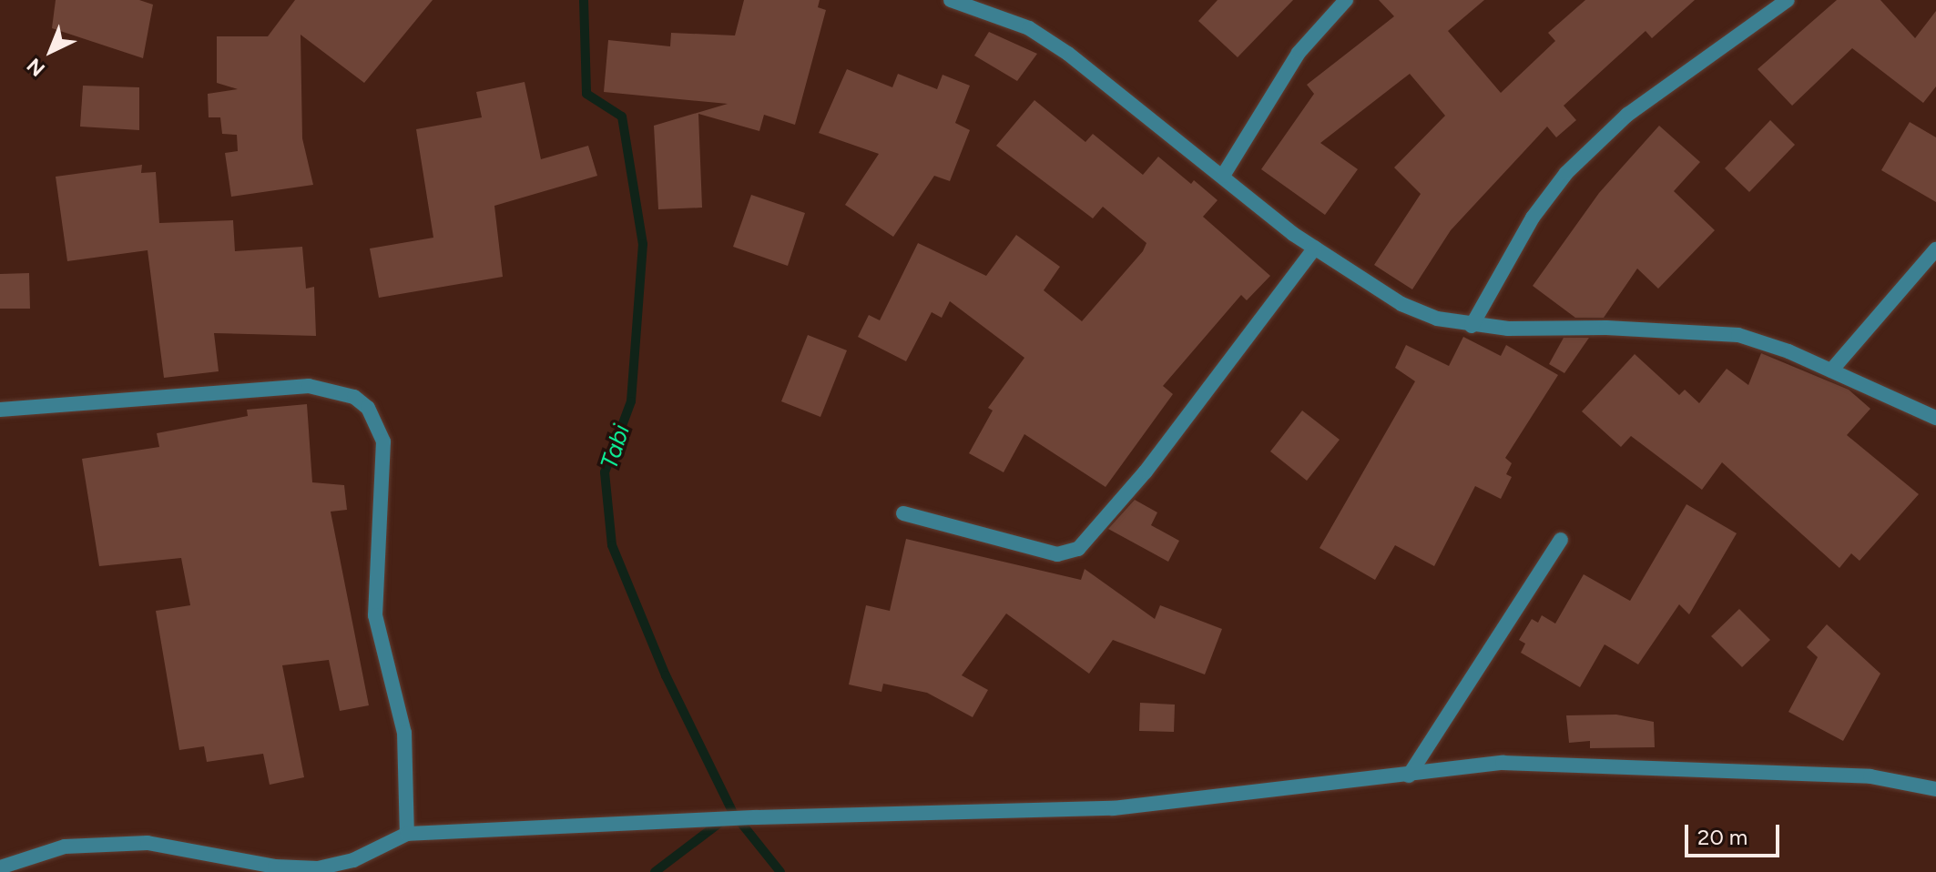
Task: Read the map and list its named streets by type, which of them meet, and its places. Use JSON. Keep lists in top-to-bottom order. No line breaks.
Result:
{"water":["Tabi"],"scale_bar":"20 m","north":"bottom left"}
